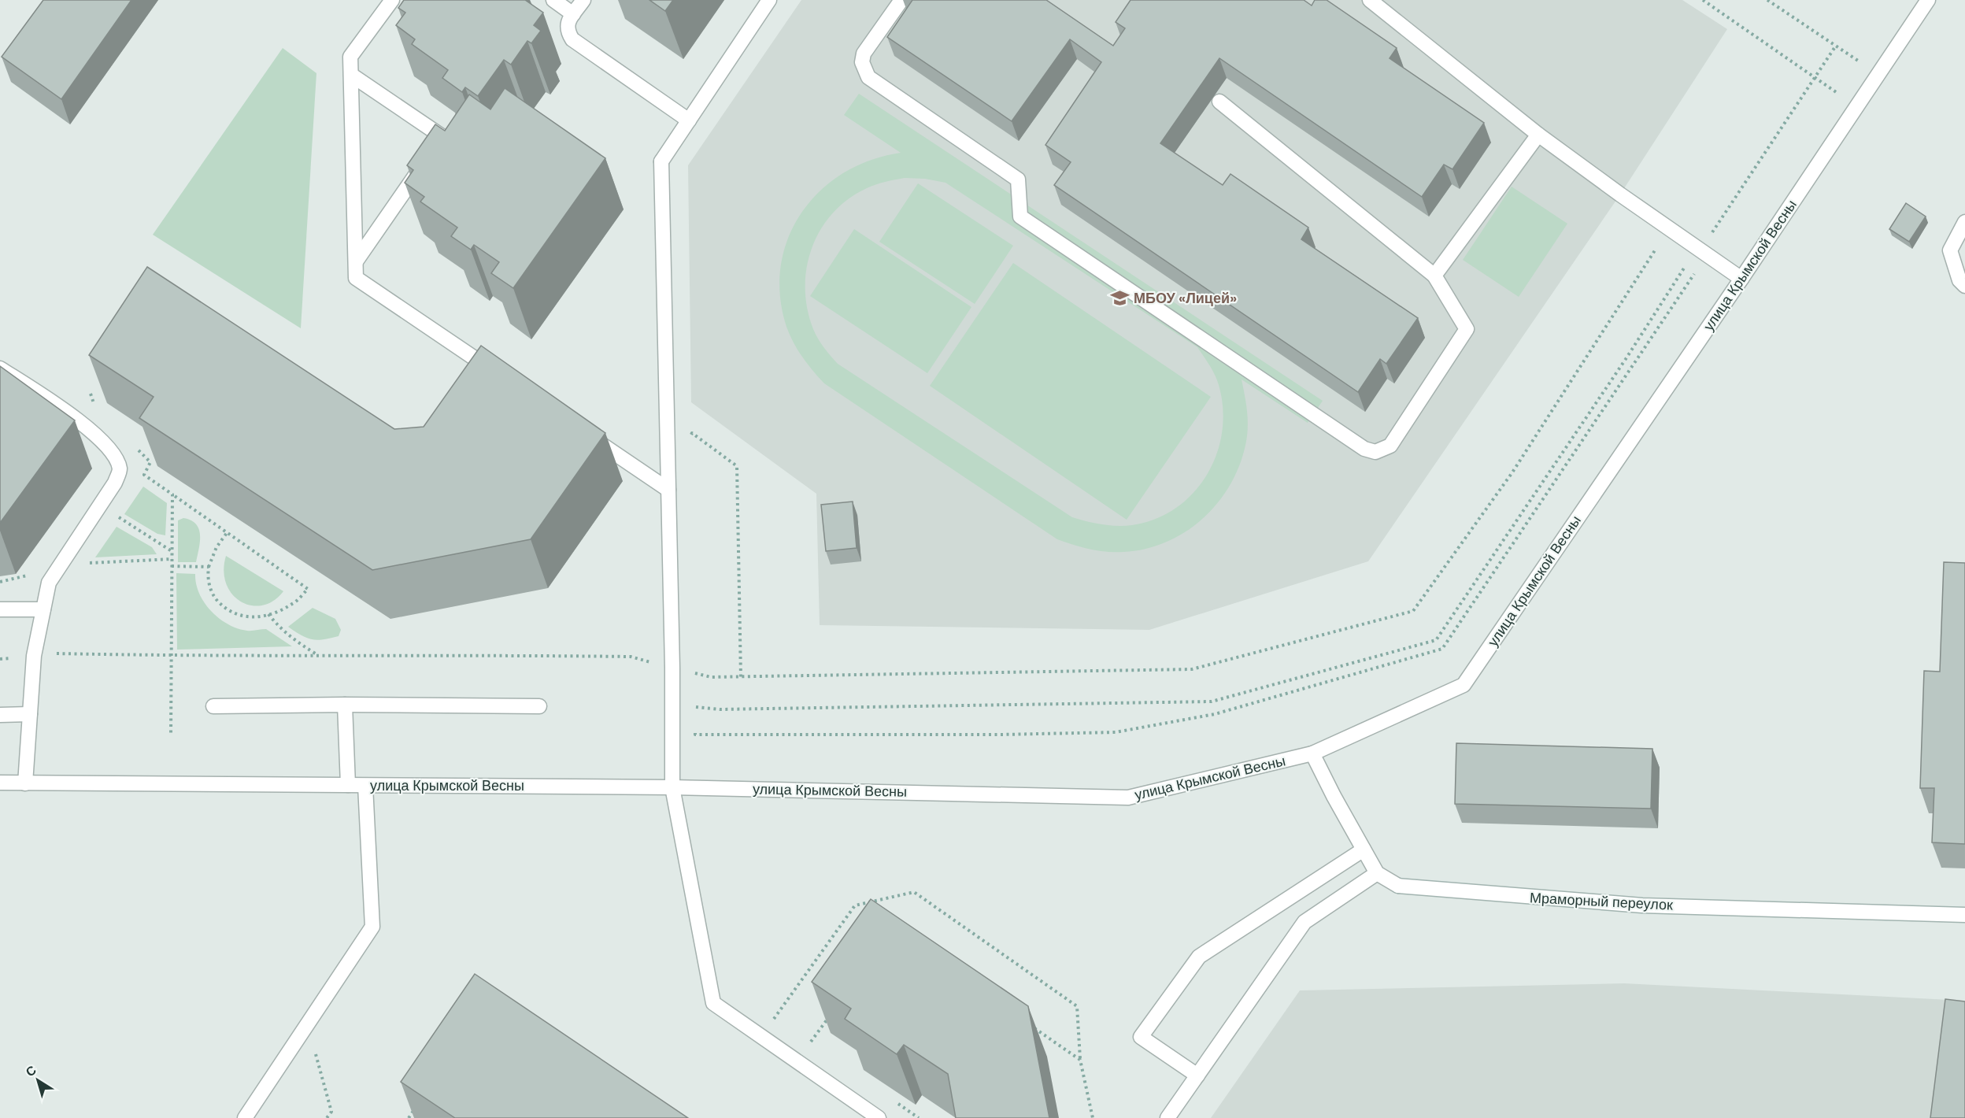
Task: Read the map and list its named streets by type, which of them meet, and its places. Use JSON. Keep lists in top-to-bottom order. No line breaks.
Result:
{"streets":{"street":["улица Крымской Весны","Мраморный переулок"]},"crossings":[["улица Крымской Весны","Мраморный переулок"]],"places":{"school or university":["МБОУ «Лицей»"]},"north":"top left"}
